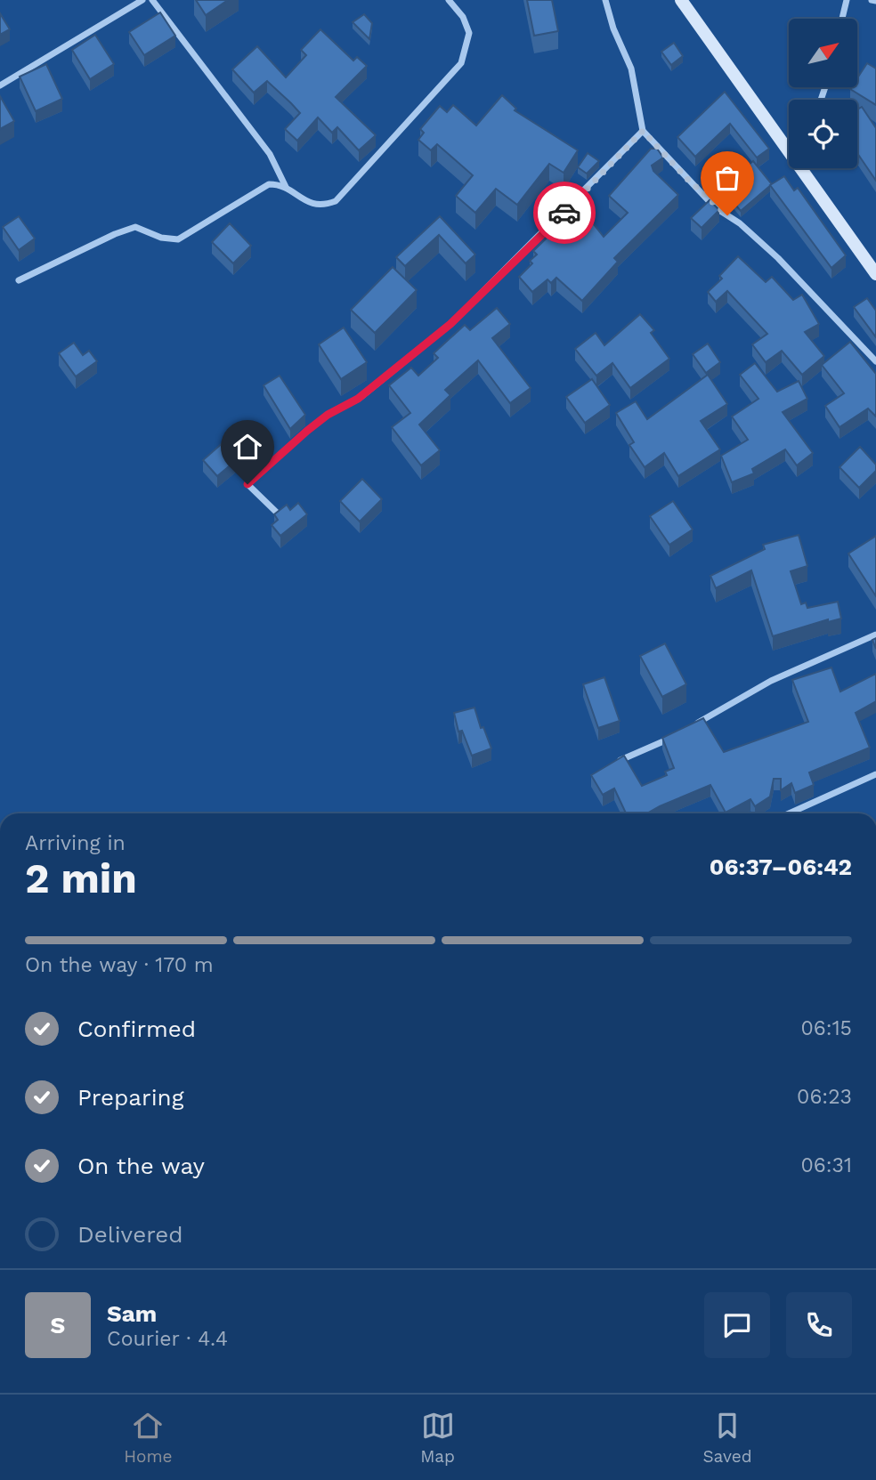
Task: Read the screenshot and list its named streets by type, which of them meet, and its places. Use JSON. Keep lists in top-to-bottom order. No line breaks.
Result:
{"north":"top right","page":{"heading":["2 min","Arriving in","06:37–06:42"],"panel":["Sam","Courier · 4.4"],"bar":"On the way · 170 m","list":[["Confirmed","06:15"],["Preparing","06:23"],["On the way","06:31"],"Delivered"],"round":"S","tabs":["Home","Map","Saved"]}}
